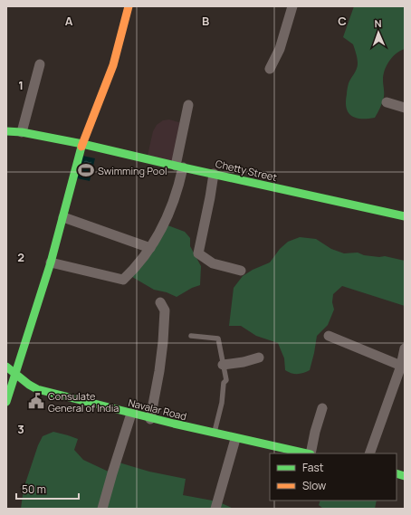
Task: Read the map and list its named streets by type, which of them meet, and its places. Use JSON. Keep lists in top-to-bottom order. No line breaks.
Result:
{"streets":{"street":["Chetty Street","Navalar Road"]},"places":{"sports":["Swimming Pool"],"public building":["Consulate General of India"]},"legend":["Fast","Slow"],"scale_bar":"50 m","north":"top","grid":{"columns":["A","B","C"],"rows":["1","2","3"]}}
